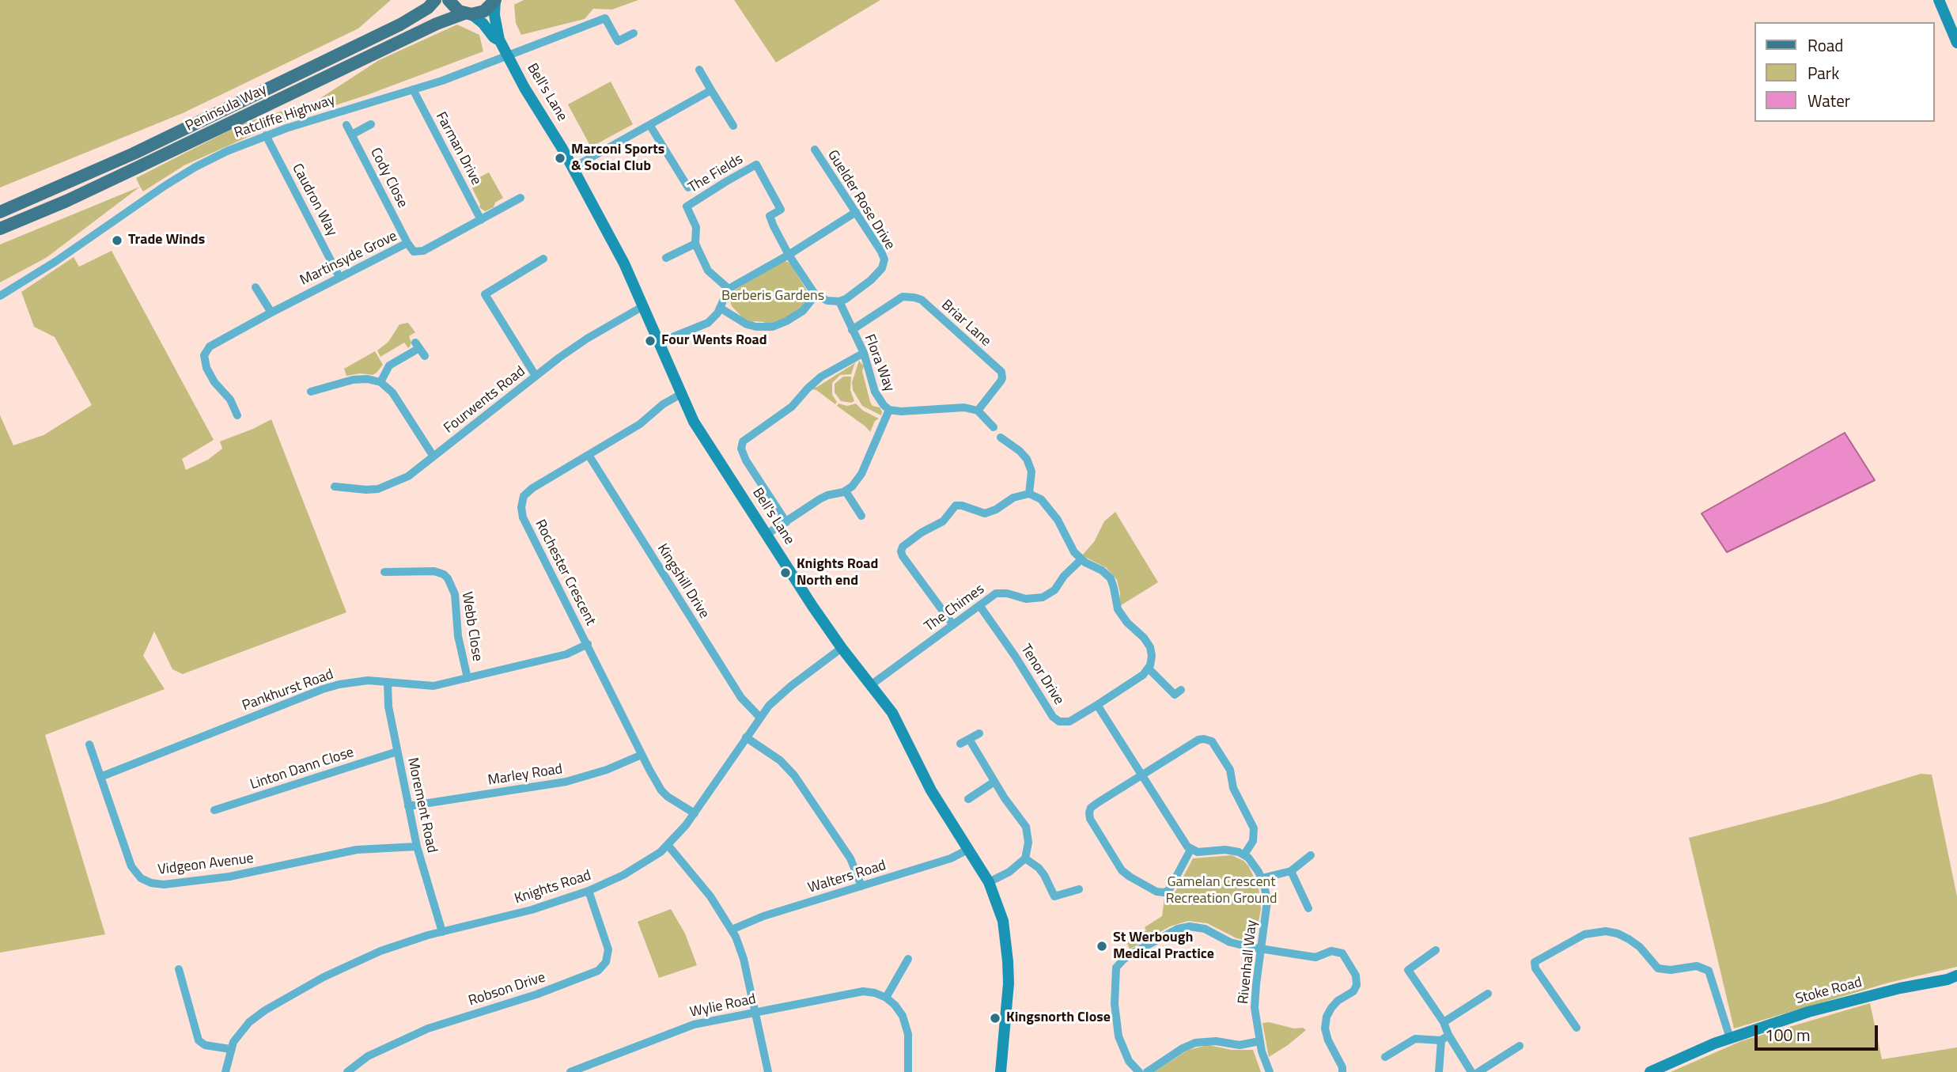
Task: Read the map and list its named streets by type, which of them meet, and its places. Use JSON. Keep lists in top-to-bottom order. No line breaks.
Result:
{"streets":{"main road":["Peninsula Way"],"street":["Bell's Lane","Ratcliffe Highway","Farman Drive","The Fields","Cody Close","Caudron Way","Guelder Rose Drive","Martinsyde Grove","Briar Lane","Flora Way","Fourwents Road","Rochester Crescent","Kingshill Drive","The Chimes","Webb Close","Tenor Drive","Pankhurst Road","Linton Dann Close","Marley Road","Morement Road","Vidgeon Avenue","Walters Road","Knights Road","Rivenhall Way","Robson Drive","Stoke Road","Wylie Road"]},"crossings":[["Bell's Lane","Peninsula Way"],["Bell's Lane","Ratcliffe Highway"],["Bell's Lane","Fourwents Road"],["Bell's Lane","Rochester Crescent"],["Bell's Lane","The Chimes"],["Bell's Lane","Walters Road"],["Bell's Lane","Knights Road"],["Ratcliffe Highway","Farman Drive"],["Ratcliffe Highway","Caudron Way"],["Farman Drive","Martinsyde Grove"],["Cody Close","Martinsyde Grove"],["Caudron Way","Martinsyde Grove"],["Guelder Rose Drive","Flora Way"],["Briar Lane","Flora Way"],["Rochester Crescent","Kingshill Drive"],["Rochester Crescent","Pankhurst Road"],["Rochester Crescent","Marley Road"],["Rochester Crescent","Knights Road"],["Kingshill Drive","Knights Road"],["The Chimes","Tenor Drive"],["Webb Close","Pankhurst Road"],["Pankhurst Road","Morement Road"],["Pankhurst Road","Vidgeon Avenue"],["Linton Dann Close","Morement Road"],["Marley Road","Morement Road"],["Morement Road","Vidgeon Avenue"],["Morement Road","Knights Road"],["Knights Road","Robson Drive"]],"parks":["Berberis Gardens","Gamelan Crescent Recreation Ground"],"places":["Marconi Sports & Social Club","Trade Winds","Four Wents Road","Knights Road North end","St Werbough Medical Practice","Kingsnorth Close"],"legend":["Road","Park","Water"],"scale_bar":"100 m"}
